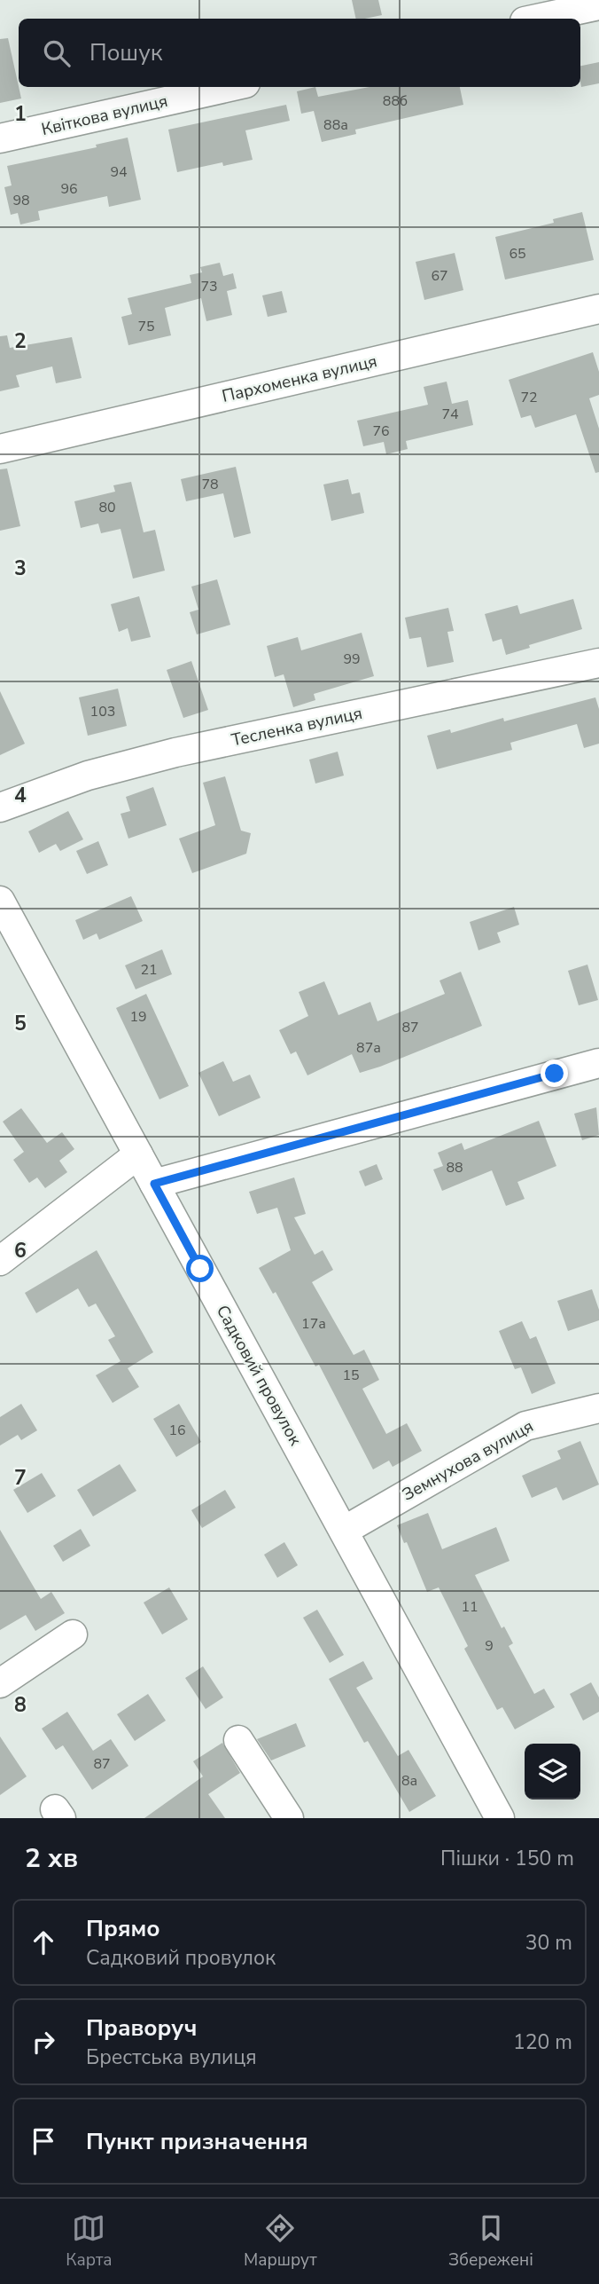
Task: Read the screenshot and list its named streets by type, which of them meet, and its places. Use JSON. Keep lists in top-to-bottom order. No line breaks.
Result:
{"streets":{"street":["Квіткова вулиця","Пархоменка вулиця","Тесленка вулиця","Садковий провулок","Земнухова вулиця"]},"crossings":[["Садковий провулок","Земнухова вулиця"]],"house_numbers":["88б","88а","94","96","98","65","67","73","75","72","74","76","78","80","99","103","21","19","87","87а","88","17а","15","16","11","9","87","8а"],"page":{"search":"Пошук","heading":["2 хв","Пішки · 150 m"],"list":[["Прямо","Садковий провулок","30 m"],["Праворуч","Брестська вулиця","120 m"],"Пункт призначення"],"nav":["Карта","Маршрут","Збережені"]},"grid":{"rows":["1","2","3","4","5","6","7","8"]}}
